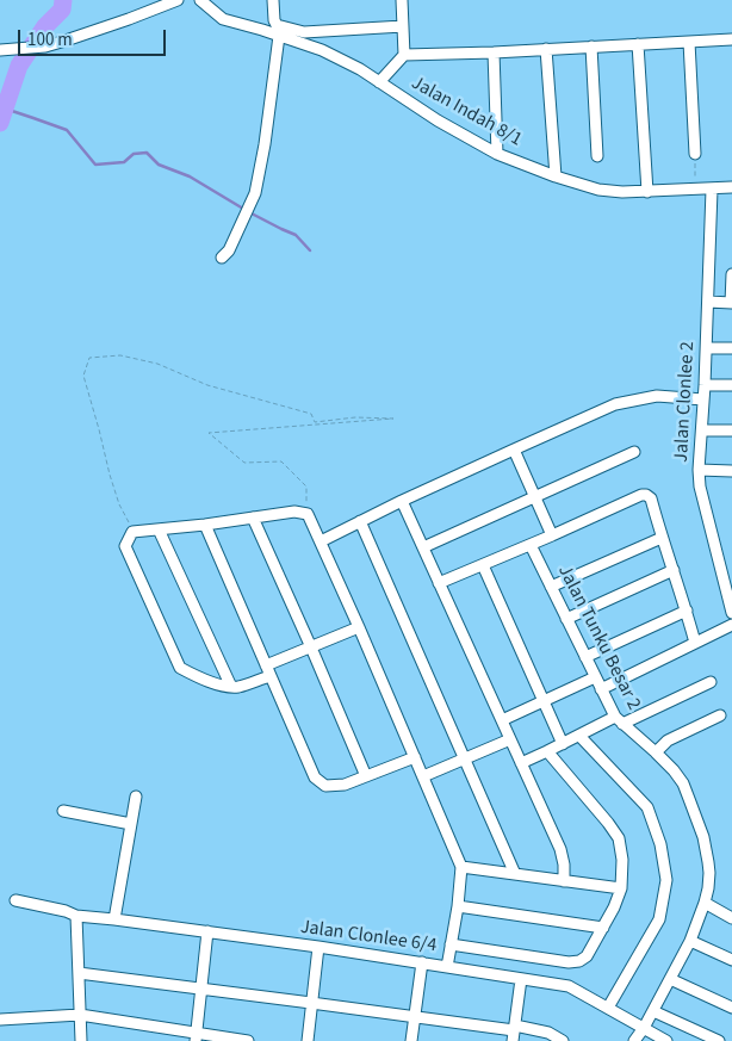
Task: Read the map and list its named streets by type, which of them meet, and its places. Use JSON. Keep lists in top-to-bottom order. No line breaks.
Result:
{"streets":{"street":["Jalan Indah 8/1","Jalan Clonlee 2","Jalan Tunku Besar 2","Jalan Clonlee 6/4"]},"crossings":[["Jalan Indah 8/1","Jalan Clonlee 2"],["Jalan Tunku Besar 2","Jalan Clonlee 6/4"]],"scale_bar":"100 m"}
